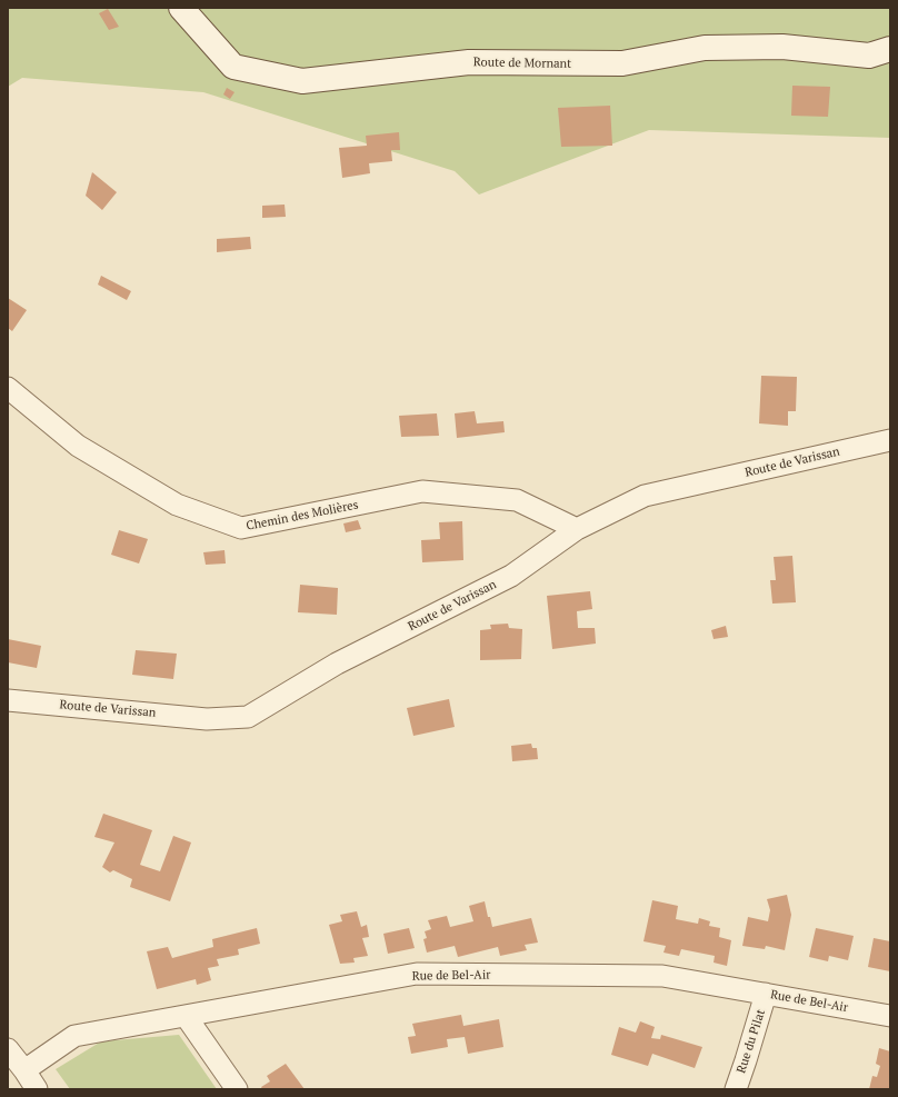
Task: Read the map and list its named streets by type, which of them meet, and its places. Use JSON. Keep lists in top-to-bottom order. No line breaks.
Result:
{"streets":{"main road":["Route de Mornant"],"street":["Route de Varissan","Chemin des Molières","Rue de Bel-Air","Rue du Pilat"]},"crossings":[["Route de Varissan","Chemin des Molières"],["Rue de Bel-Air","Rue du Pilat"]]}
